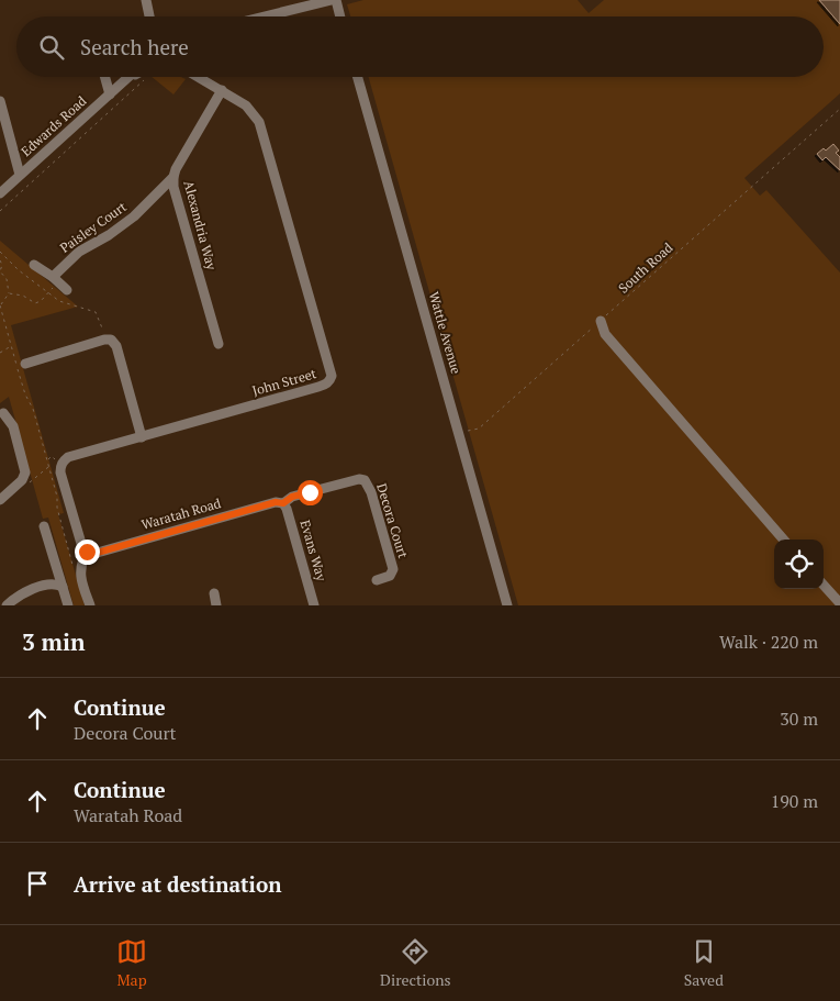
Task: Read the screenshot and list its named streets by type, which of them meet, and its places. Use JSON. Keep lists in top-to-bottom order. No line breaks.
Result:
{"streets":{"street":["Edwards Road","Alexandria Way","Paisley Court","Wattle Avenue","John Street","Waratah Road","Decora Court","Evans Way"],"path":["South Road"]},"crossings":[["Alexandria Way","Paisley Court"],["Alexandria Way","John Street"],["South Road","Wattle Avenue"],["John Street","Waratah Road"],["Waratah Road","Decora Court"],["Waratah Road","Evans Way"],["Decora Court","Evans Way"]],"page":{"search":"Search here","heading":["3 min","Walk · 220 m"],"list":[["Continue","Decora Court","30 m"],["Continue","Waratah Road","190 m"],"Arrive at destination"],"nav":["Map","Directions","Saved"]}}
